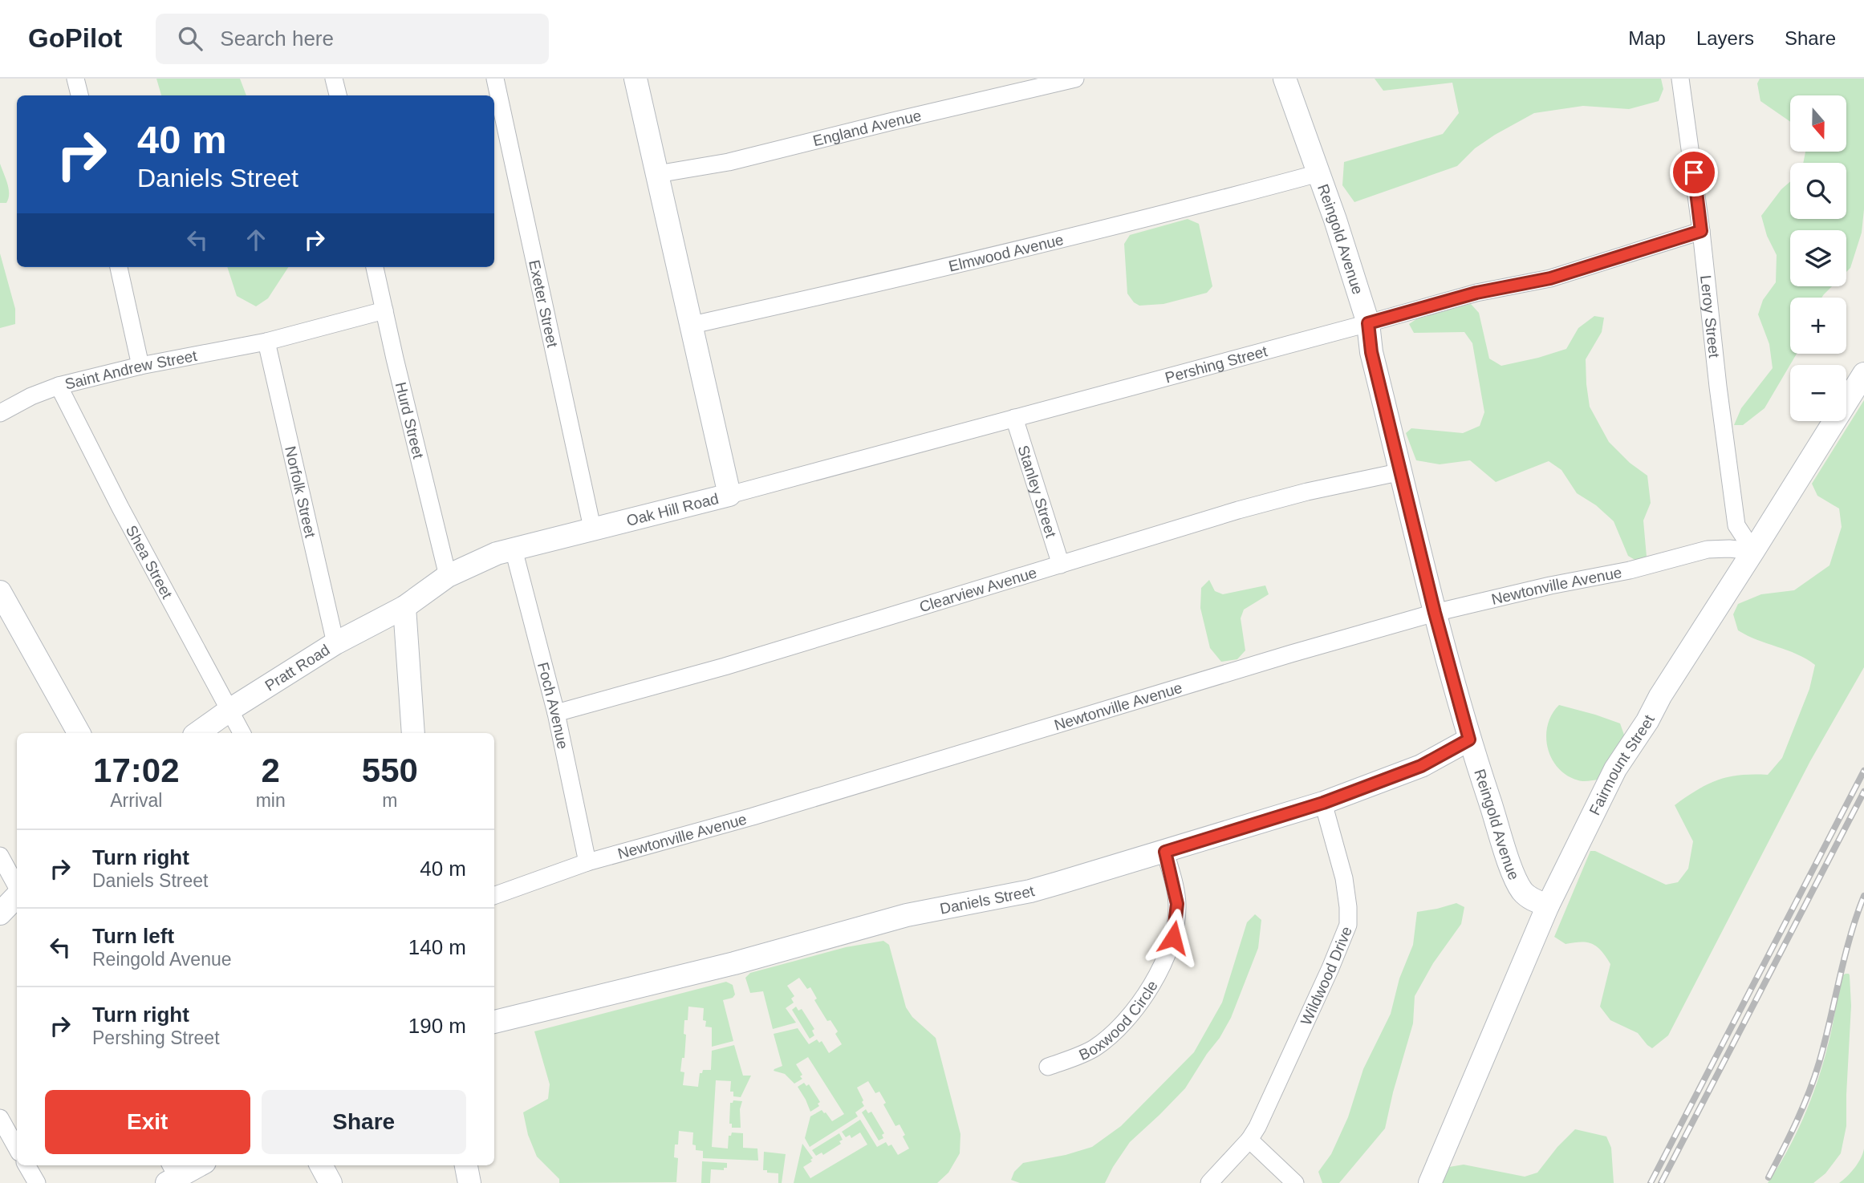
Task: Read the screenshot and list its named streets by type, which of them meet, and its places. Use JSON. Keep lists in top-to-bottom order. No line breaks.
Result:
{"streets":{"street":["England Avenue","Reingold Avenue","Elmwood Avenue","Exeter Street","Leroy Street","Pershing Street","Saint Andrew Street","Hurd Street","Stanley Street","Norfolk Street","Oak Hill Road","Shea Street","Newtonville Avenue","Clearview Avenue","Pratt Road","Foch Avenue","Fairmount Street","Daniels Street","Wildwood Drive","Boxwood Circle"]},"crossings":[["England Avenue","Oak Hill Road"],["Reingold Avenue","Elmwood Avenue"],["Reingold Avenue","Pershing Street"],["Reingold Avenue","Newtonville Avenue"],["Reingold Avenue","Clearview Avenue"],["Reingold Avenue","Fairmount Street"],["Reingold Avenue","Daniels Street"],["Elmwood Avenue","Oak Hill Road"],["Exeter Street","Oak Hill Road"],["Leroy Street","Pershing Street"],["Leroy Street","Newtonville Avenue"],["Leroy Street","Fairmount Street"],["Pershing Street","Stanley Street"],["Pershing Street","Oak Hill Road"],["Saint Andrew Street","Hurd Street"],["Saint Andrew Street","Norfolk Street"],["Saint Andrew Street","Shea Street"],["Hurd Street","Oak Hill Road"],["Stanley Street","Clearview Avenue"],["Norfolk Street","Pratt Road"],["Oak Hill Road","Pratt Road"],["Oak Hill Road","Foch Avenue"],["Shea Street","Pratt Road"],["Newtonville Avenue","Foch Avenue"],["Newtonville Avenue","Fairmount Street"],["Clearview Avenue","Foch Avenue"],["Daniels Street","Wildwood Drive"],["Daniels Street","Boxwood Circle"]],"north":"bottom","page":{"header":"GoPilot","search":"Search here","nav":["Map","Layers","Share"],"map_buttons":["+","−"],"turn":["40 m","Daniels Street"],"eta":["17:02","Arrival","2","min","550","m"],"list":[{"name":"Turn right","note":"Daniels Street","value":"40 m"},{"name":"Turn left","note":"Reingold Avenue","value":"140 m"},{"name":"Turn right","note":"Pershing Street","value":"190 m"}],"buttons":["Exit","Share"]}}
